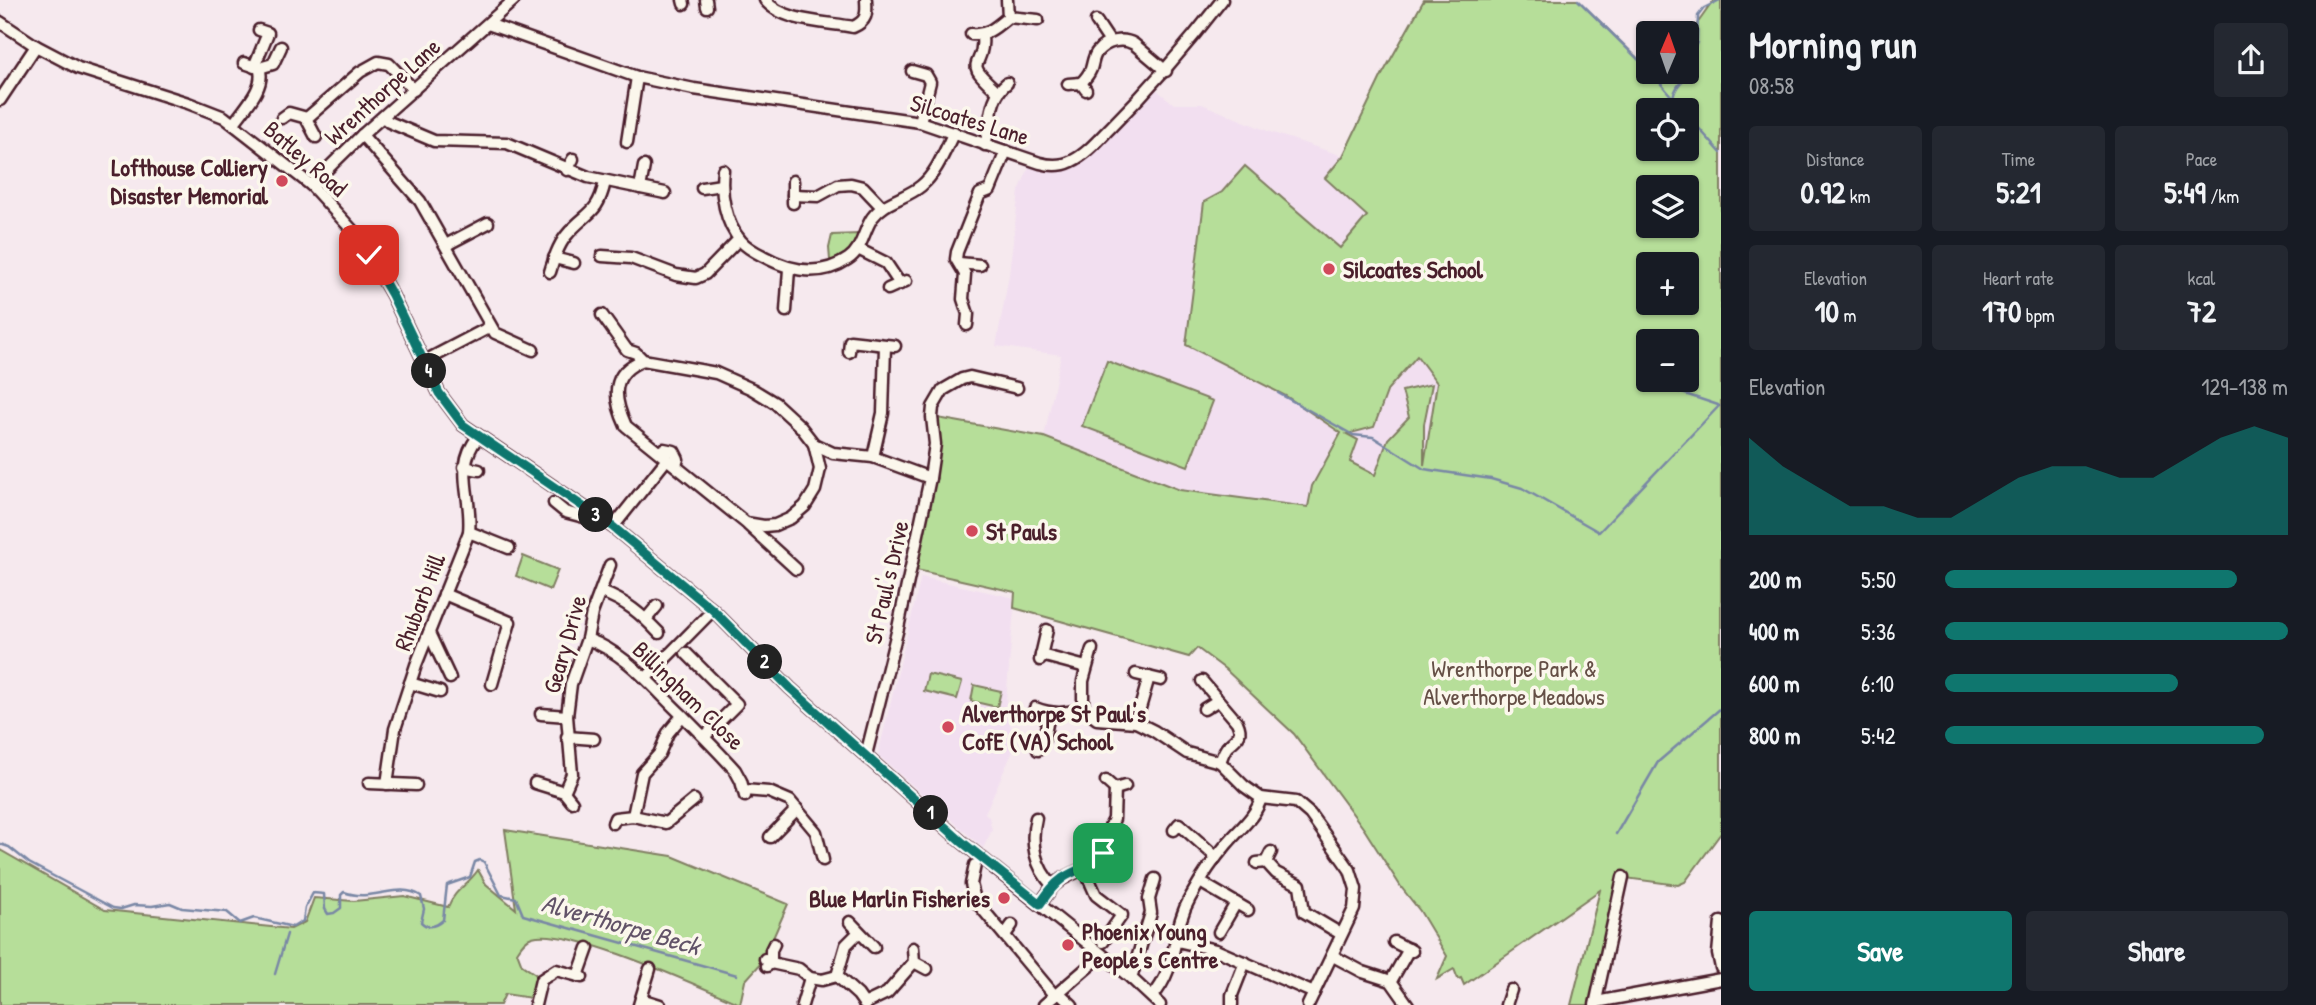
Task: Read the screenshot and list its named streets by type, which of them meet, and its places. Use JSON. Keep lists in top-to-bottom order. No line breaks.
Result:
{"streets":{"street":["Wrenthorpe Lane","Silcoates Lane","Batley Road","St Paul's Drive","Rhubarb Hill","Geary Drive","Billingham Close"]},"crossings":[["Wrenthorpe Lane","Silcoates Lane"],["Wrenthorpe Lane","Batley Road"],["Batley Road","St Paul's Drive"],["Geary Drive","Billingham Close"]],"water":["Alverthorpe Beck"],"parks":["Wrenthorpe Park & Alverthorpe Meadows"],"places":["Lofthouse Colliery Disaster Memorial","Silcoates School","St Pauls","Alverthorpe St Paul's CofE (VA) School","Blue Marlin Fisheries","Phoenix Young People's Centre"],"north":"top","page":{"heading":["Morning run","08:58"],"map_buttons":["+","−"],"stats":[["Distance","0.92 km"],["Time","5:21"],["Pace","5:49 /km"],["Elevation","10 m"],["Heart rate","170 bpm"],["kcal","72"]],"pins":["4","3","2","1"],"chart":["Elevation","129–138 m"],"list":[{"name":"200 m","note":"5:50"},{"name":"400 m","note":"5:36"},{"name":"600 m","note":"6:10"},{"name":"800 m","note":"5:42"}],"buttons":["Save","Share"]}}
